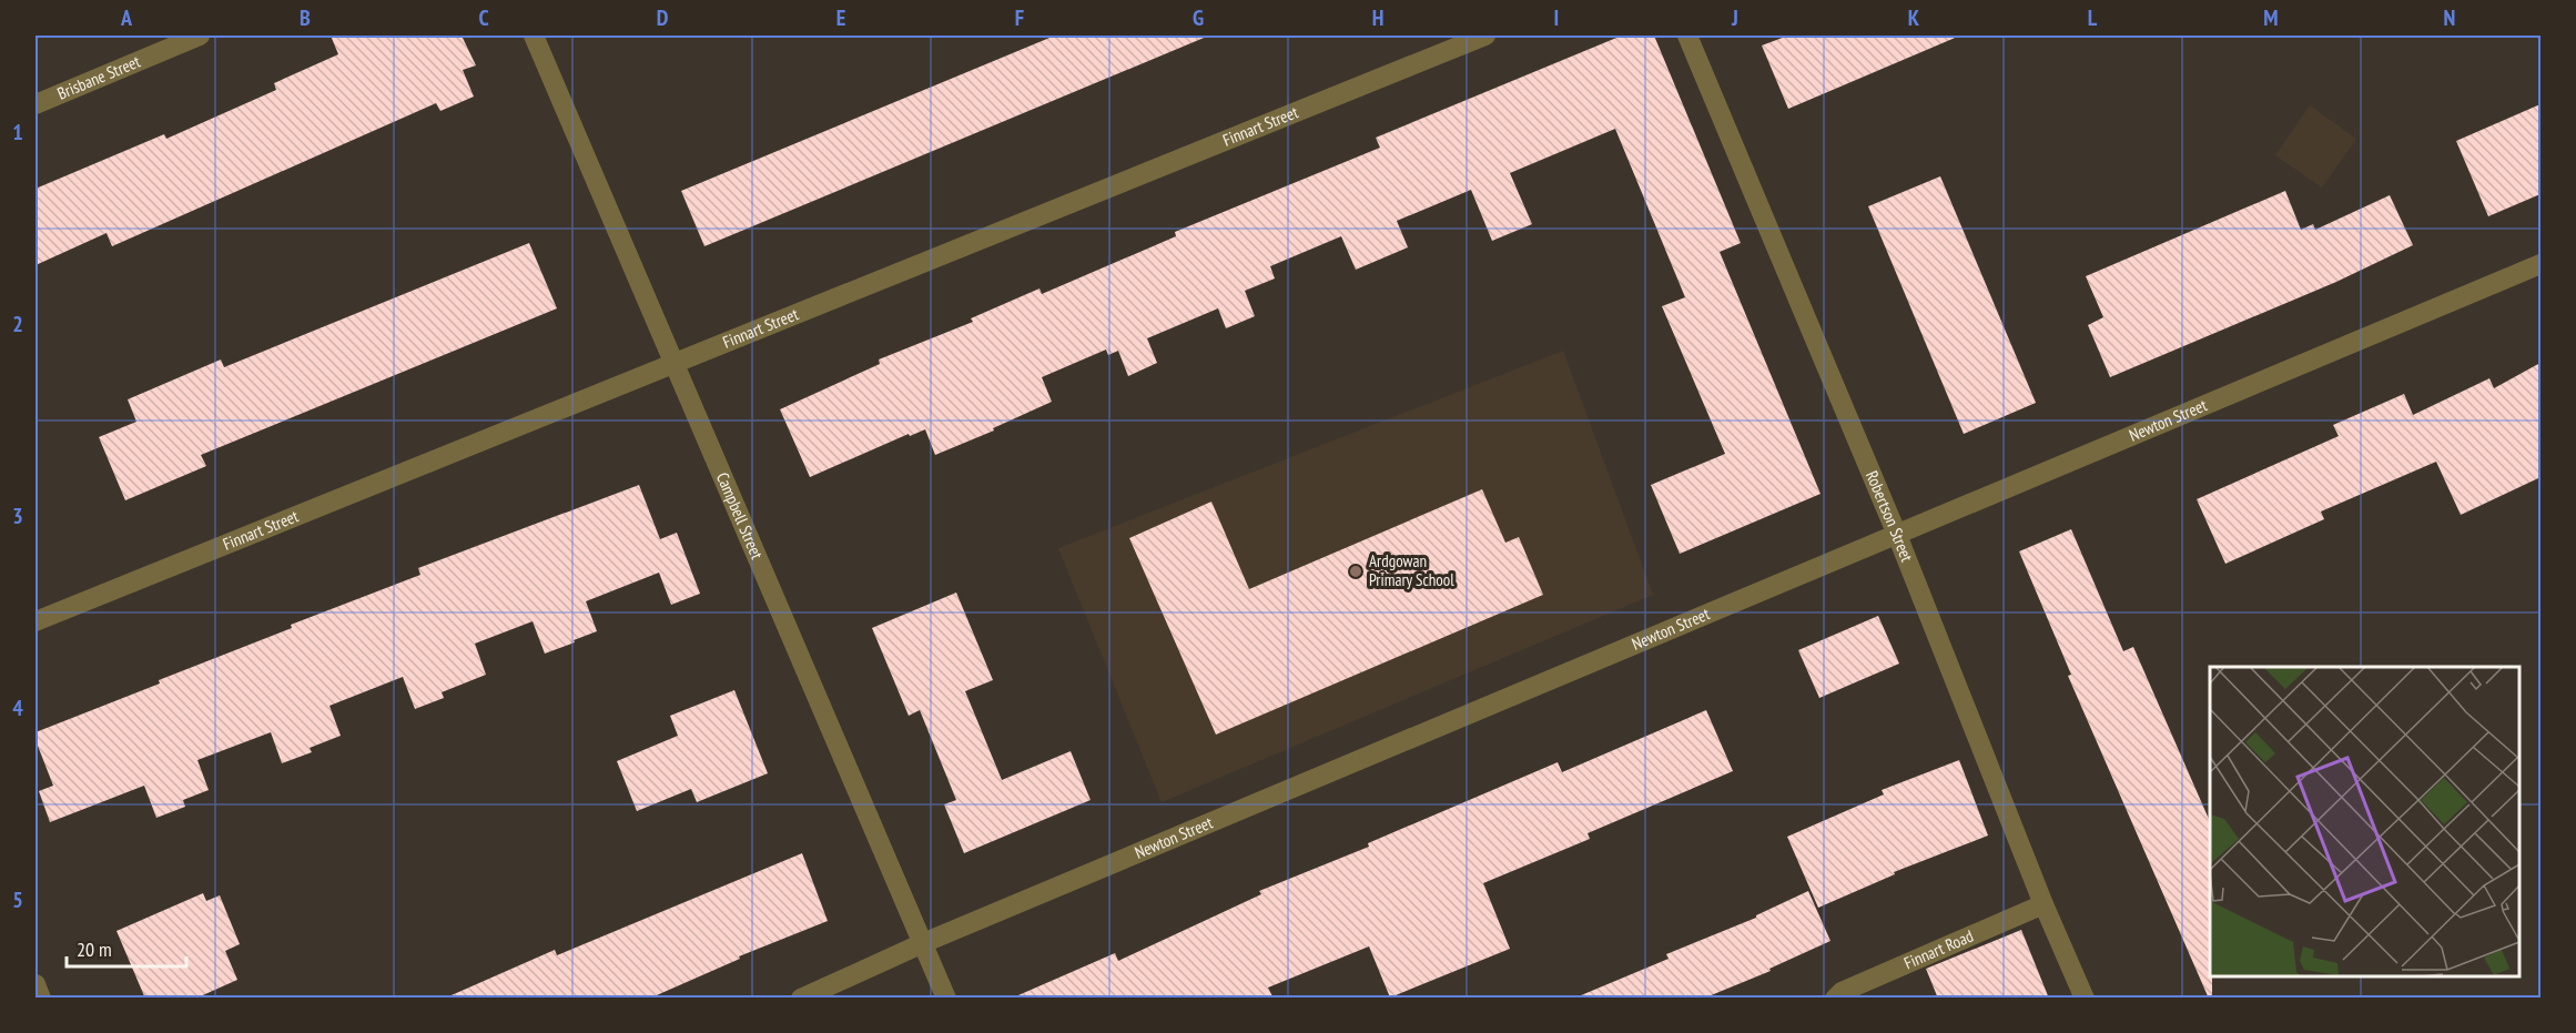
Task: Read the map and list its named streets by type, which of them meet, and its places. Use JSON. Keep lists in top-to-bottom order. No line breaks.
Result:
{"streets":{"street":["Brisbane Street","Finnart Street","Newton Street","Campbell Street","Robertson Street","Finnart Road"]},"crossings":[["Finnart Street","Campbell Street"],["Newton Street","Campbell Street"],["Newton Street","Robertson Street"],["Robertson Street","Finnart Road"]],"places":["Ardgowan Primary School"],"scale_bar":"20 m","grid":{"columns":["A","B","C","D","E","F","G","H","I","J","K","L","M","N"],"rows":["1","2","3","4","5"]}}
